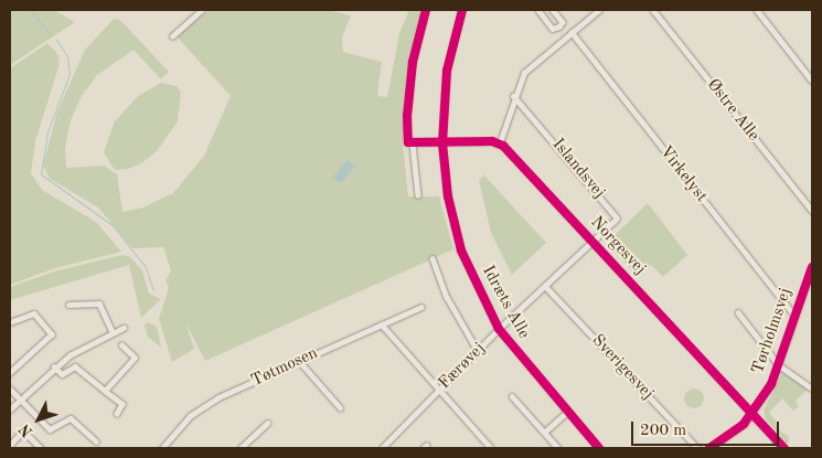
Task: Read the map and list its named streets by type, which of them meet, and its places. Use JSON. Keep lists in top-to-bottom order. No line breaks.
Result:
{"streets":{"street":["Østre Alle","Islandsvej","Virkelyst","Norgesvej","Idræts Alle","Tørholmsvej","Færøvej","Tøtmosen","Sverigesvej"]},"crossings":[["Islandsvej","Norgesvej"],["Islandsvej","Færøvej"],["Virkelyst","Tørholmsvej"],["Norgesvej","Tørholmsvej"],["Norgesvej","Færøvej"],["Idræts Alle","Færøvej"],["Færøvej","Sverigesvej"]],"scale_bar":"200 m","north":"bottom left"}
